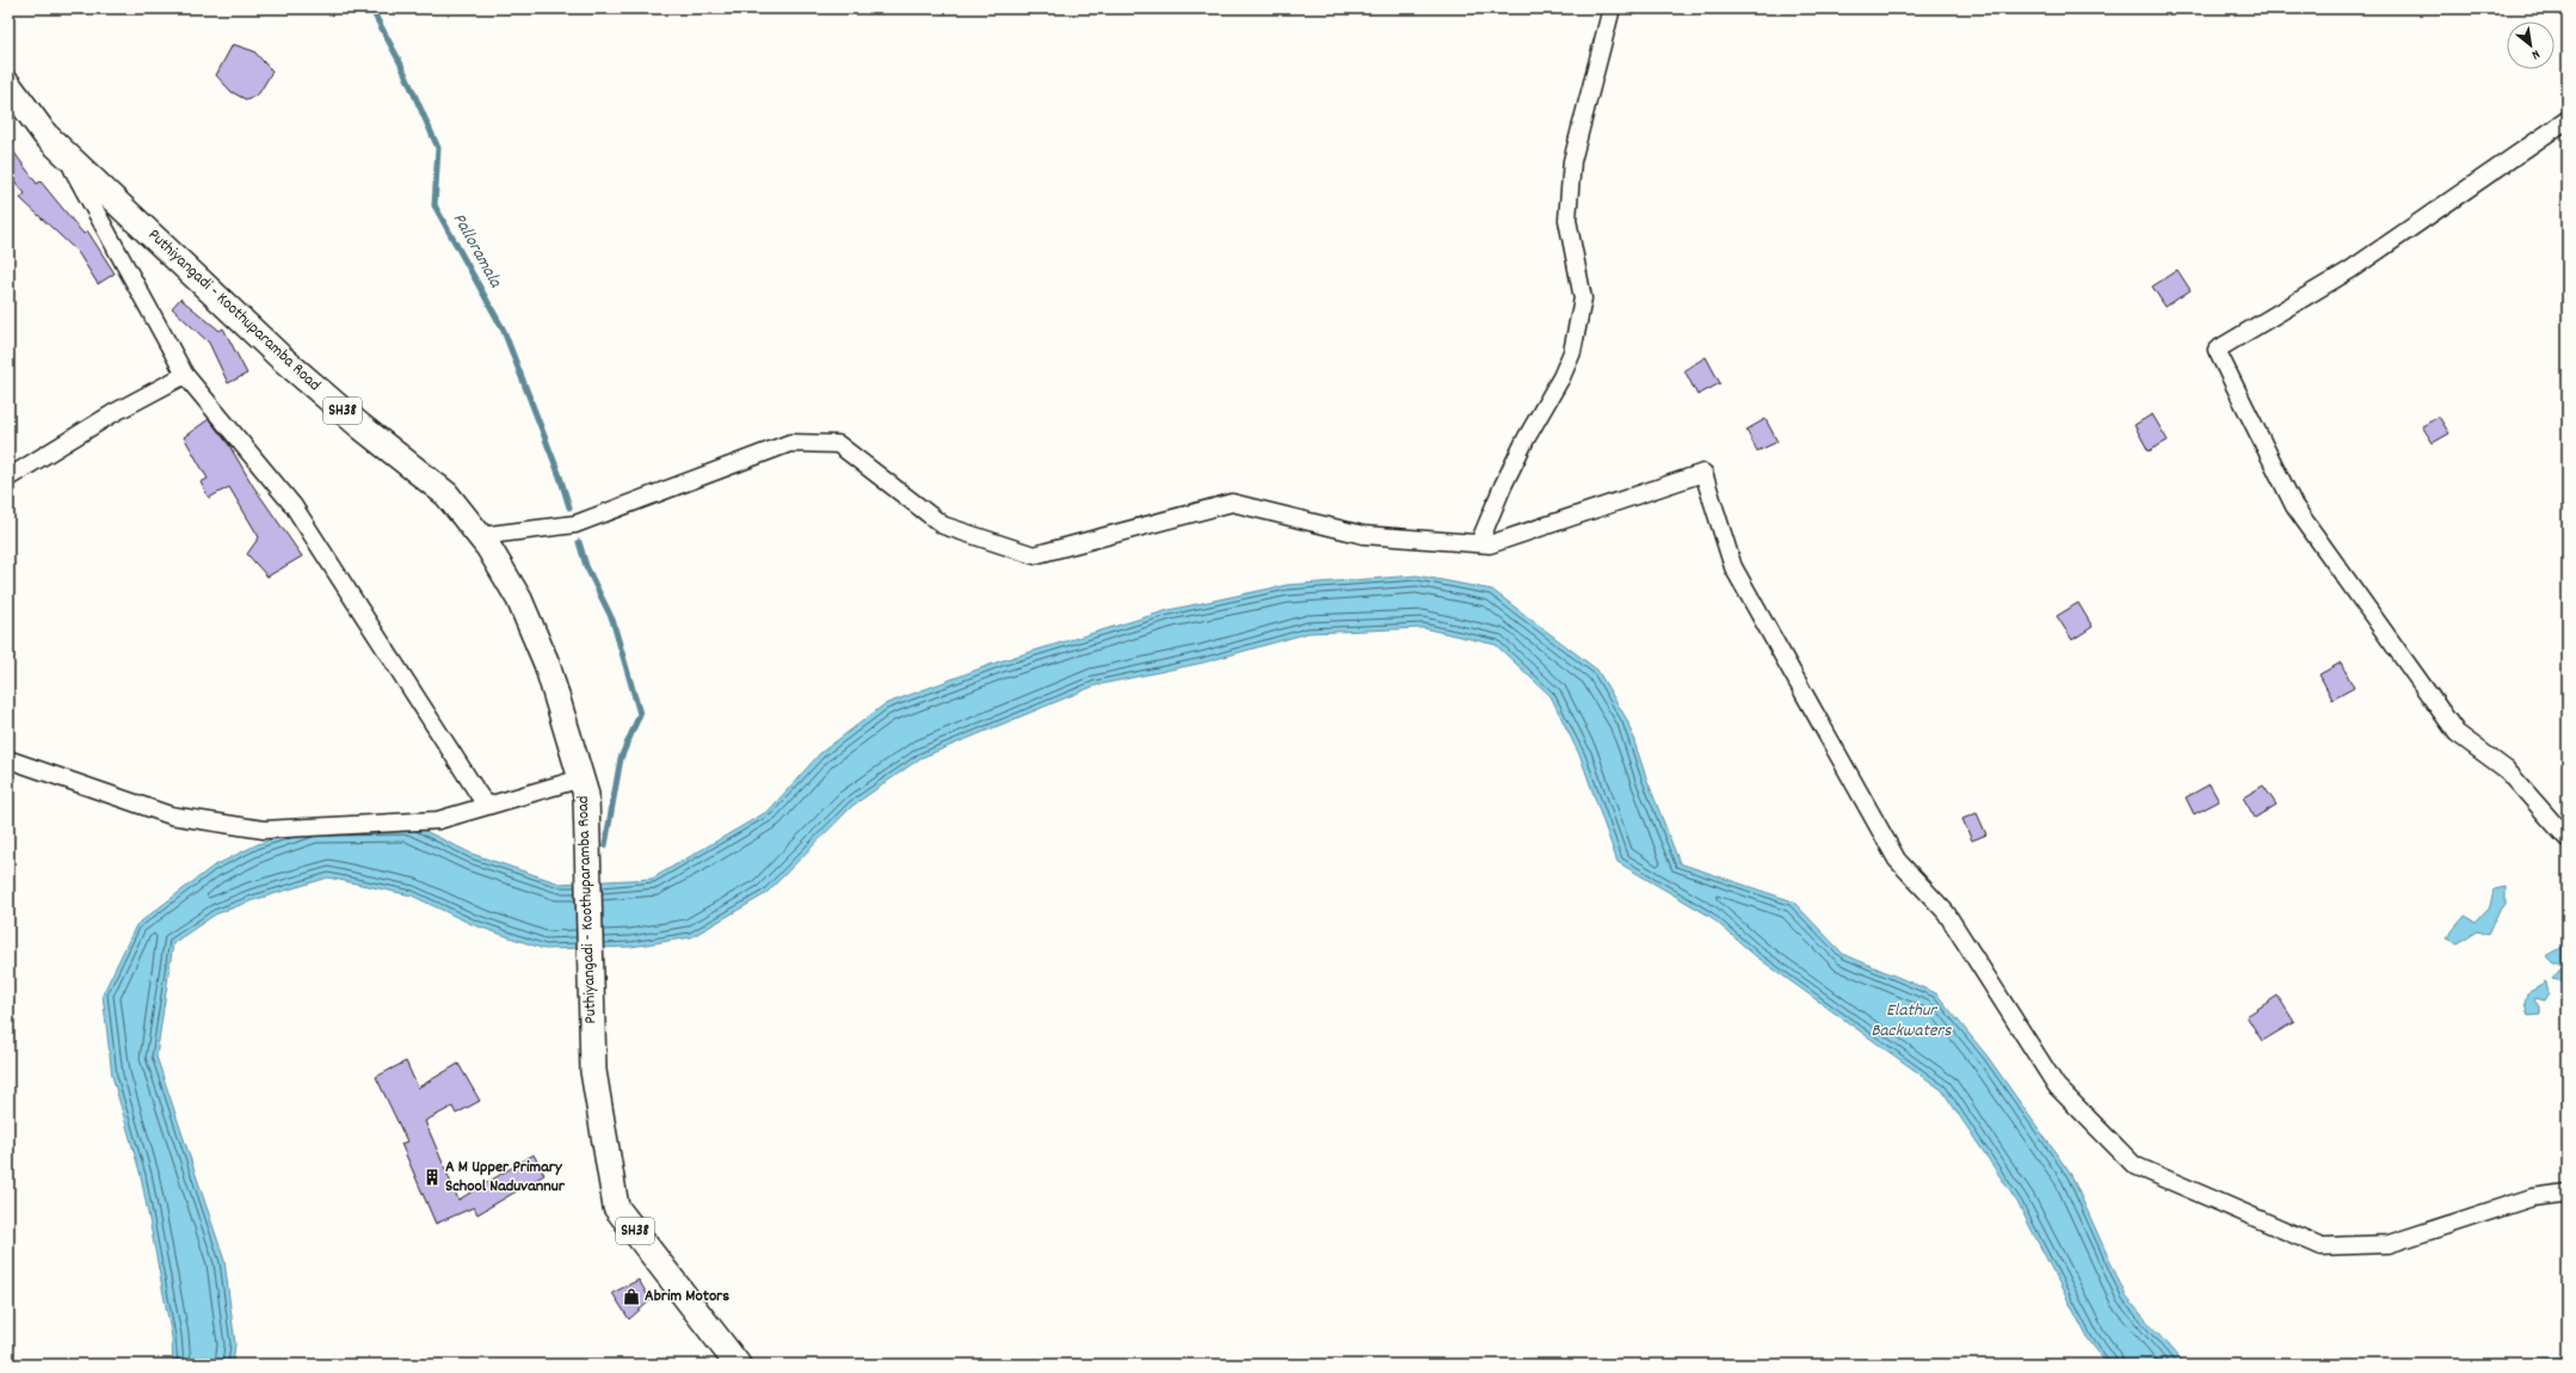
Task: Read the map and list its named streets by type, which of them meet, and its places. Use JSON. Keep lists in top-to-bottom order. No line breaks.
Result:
{"streets":{"main road":["Puthiyangadi - Koothuparamba Road","SH38"]},"water":["Palloramala","Elathur Backwaters"],"places":{"building":["A M Upper Primary School Naduvannur"],"shop":["Abrim Motors"]},"north":"bottom right"}
